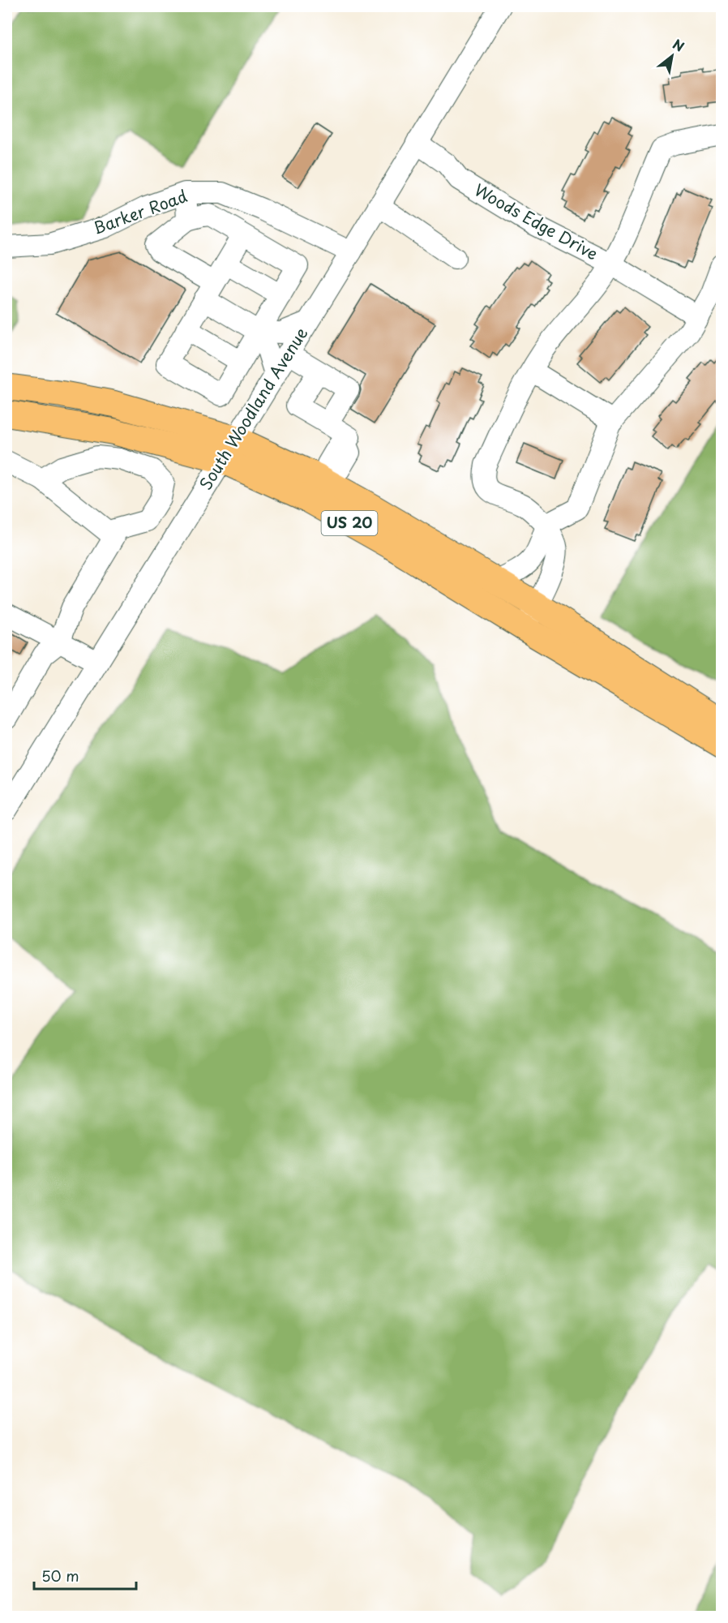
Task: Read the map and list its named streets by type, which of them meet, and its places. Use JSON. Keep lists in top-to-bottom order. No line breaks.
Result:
{"streets":{"main road":["US 20"],"street":["Barker Road","Woods Edge Drive","South Woodland Avenue"]},"crossings":[["Barker Road","South Woodland Avenue"],["Woods Edge Drive","South Woodland Avenue"],["South Woodland Avenue","US 20"]],"scale_bar":"50 m","north":"top right"}
